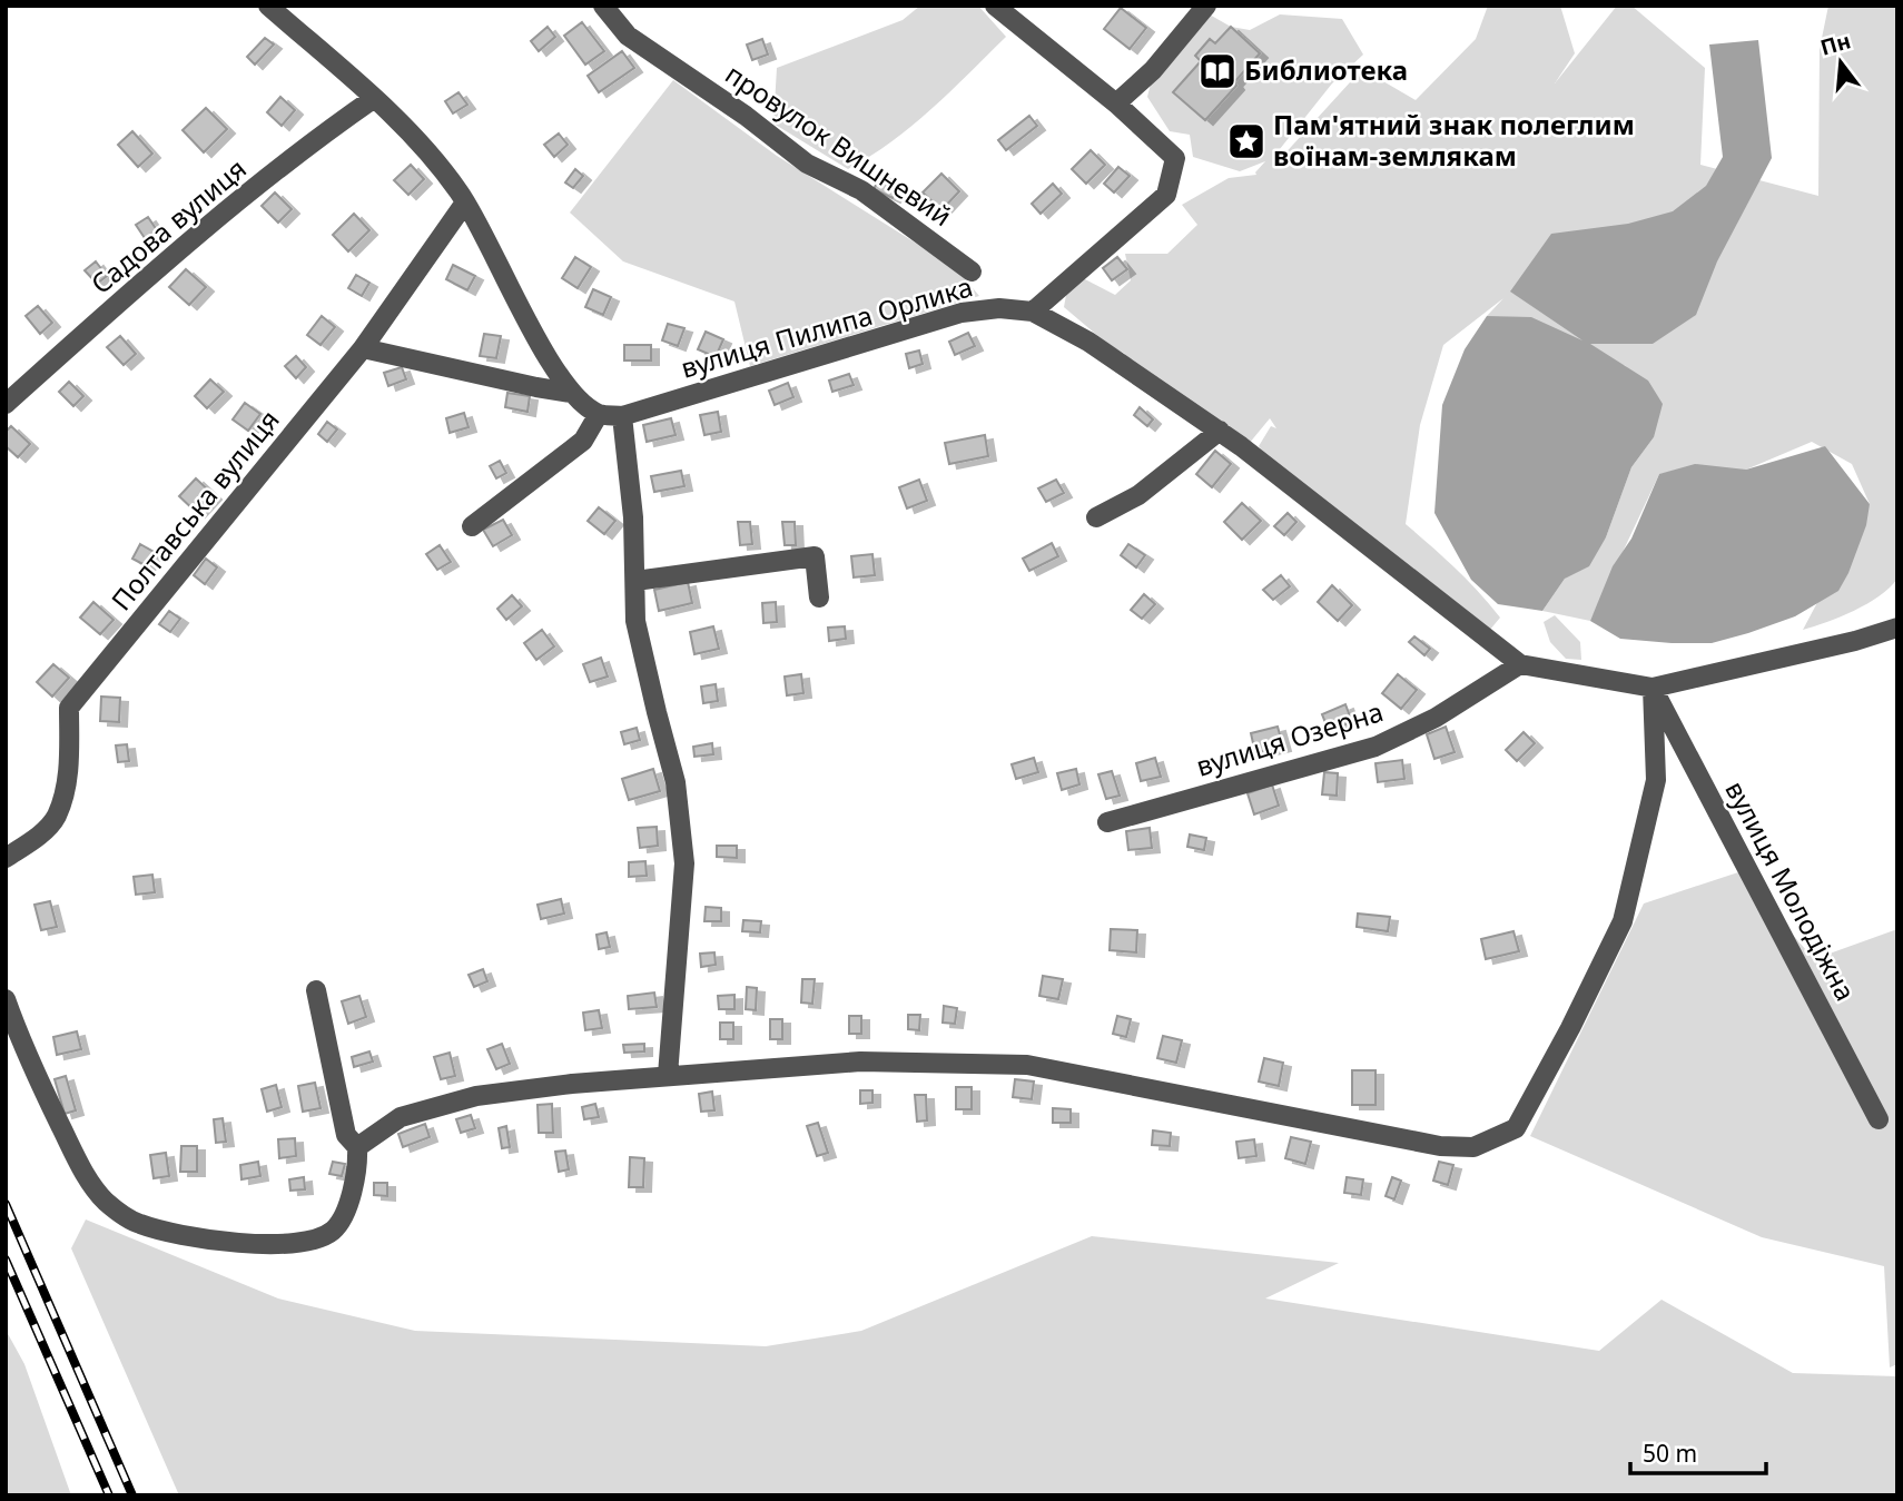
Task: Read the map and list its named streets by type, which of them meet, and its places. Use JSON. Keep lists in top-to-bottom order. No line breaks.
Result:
{"streets":{"street":["провулок Вишневий","Садова вулиця","вулиця Пилипа Орлика","Полтавська вулиця","вулиця Озерна","вулиця Молодіжна"]},"crossings":[["вулиця Пилипа Орлика","вулиця Озерна"],["вулиця Пилипа Орлика","вулиця Молодіжна"]],"places":{"library":["Библиотека"],"place":["Пам'ятний знак полеглим воїнам-землякам"]},"scale_bar":"50 m","north":"top"}
